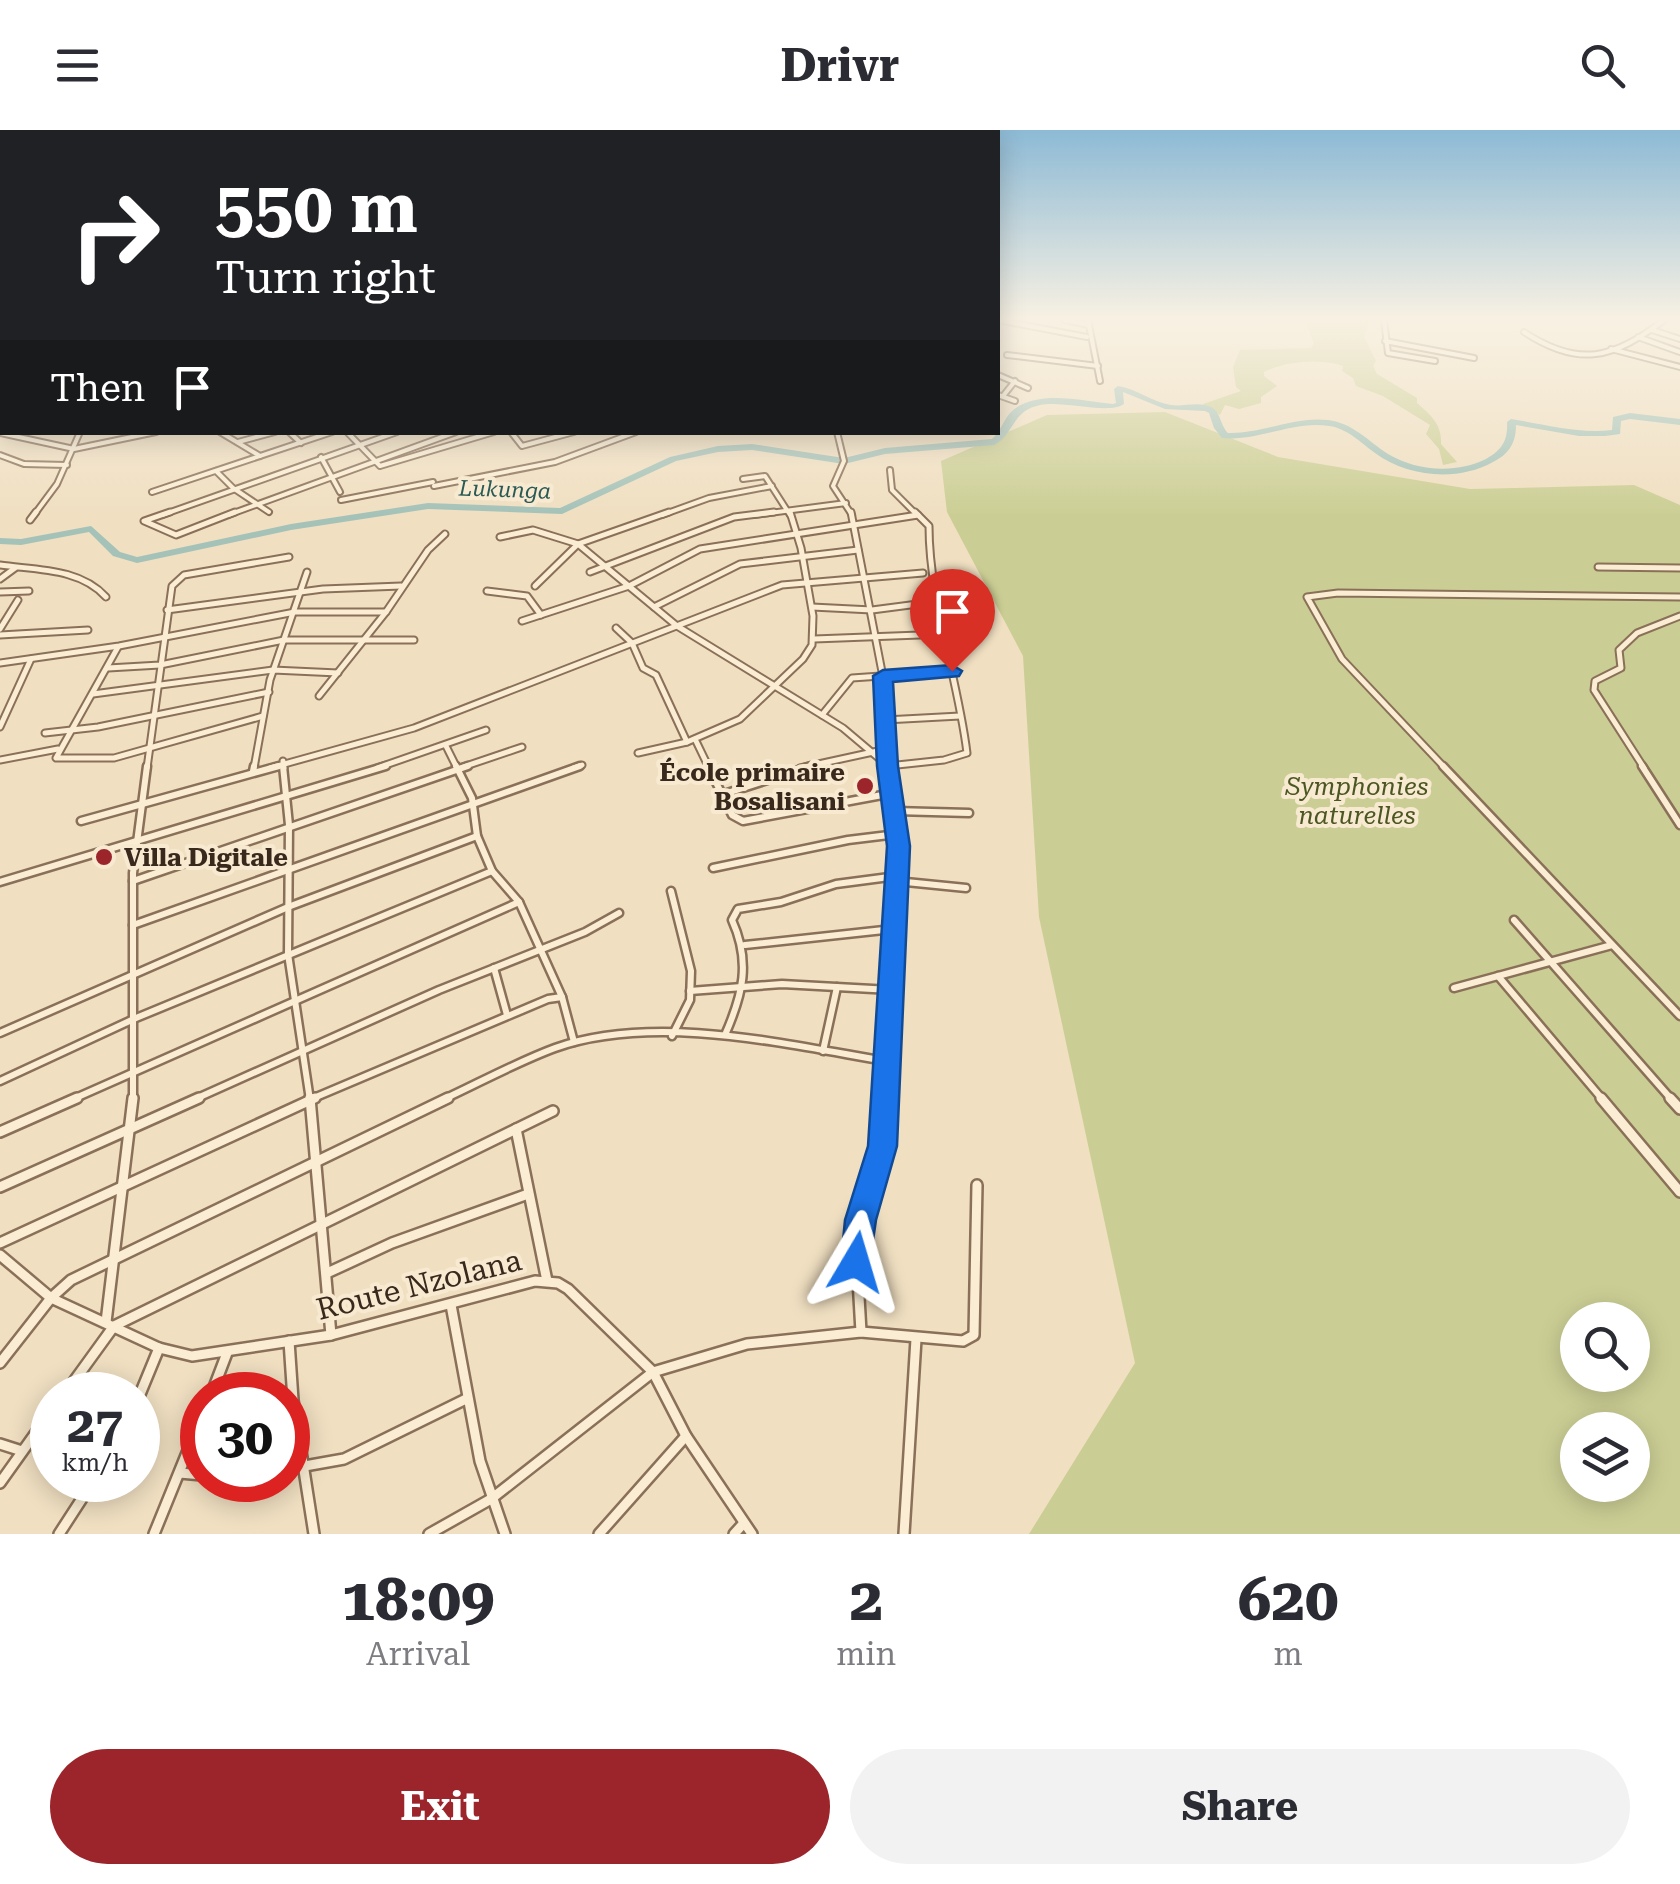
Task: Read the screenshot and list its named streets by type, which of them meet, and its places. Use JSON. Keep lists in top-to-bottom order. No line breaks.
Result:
{"streets":{"street":["Route Nzolana"]},"water":["Lukunga"],"parks":["Symphonies naturelles"],"places":["École primaire Bosalisani","Villa Digitale"],"page":{"header":"Drivr","turn":["550 m","Turn right"],"then":"Then","speed":"27 km/h","limit":"30","eta":["18:09","Arrival","2","min","620","m"],"buttons":["Exit","Share"]}}
